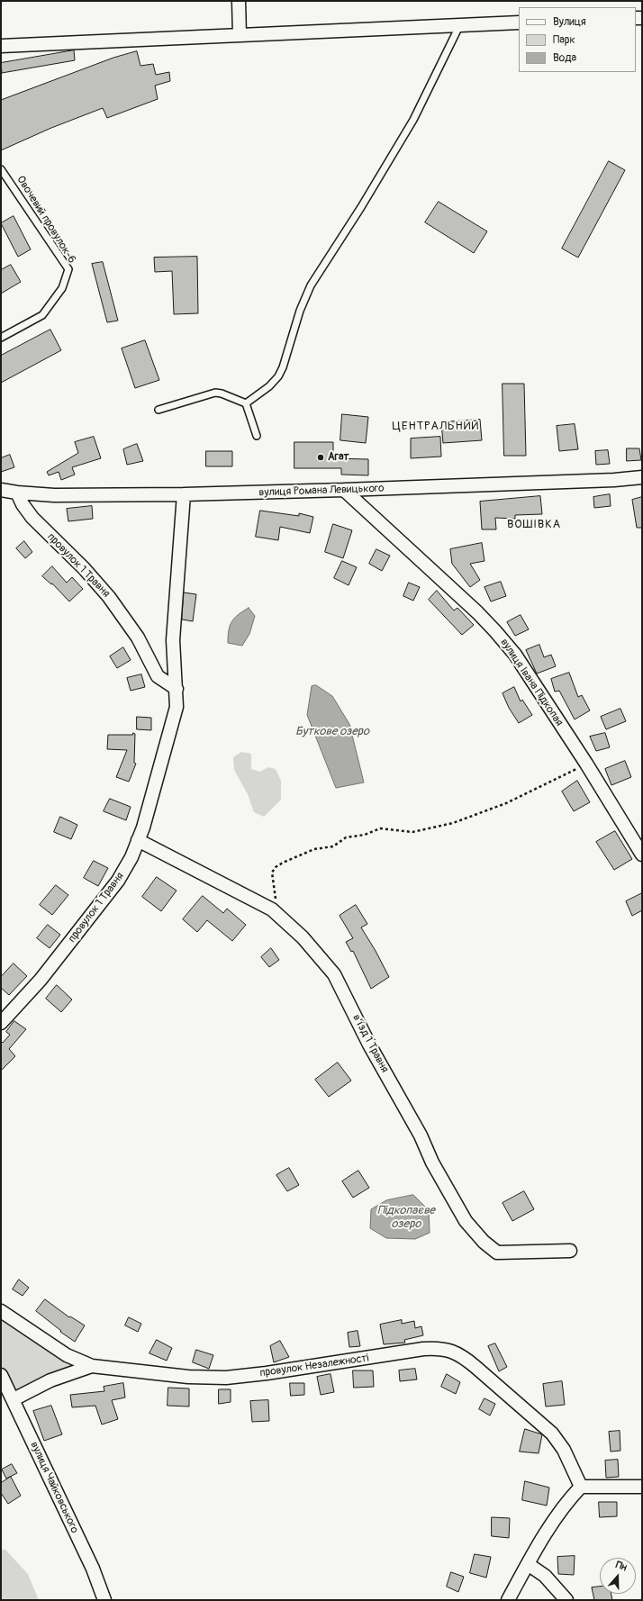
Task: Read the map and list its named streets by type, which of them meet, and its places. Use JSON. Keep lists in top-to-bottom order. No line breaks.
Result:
{"streets":{"street":["вулиця Романа Левицького","провулок 1 Травня","вулиця Івана Підкопая","в’їзд 1 Травня","провулок Незалежності","вулиця Чайковського"],"lane":["Овочевий провулок-6"]},"crossings":[["вулиця Романа Левицького","провулок 1 Травня"],["вулиця Романа Левицького","вулиця Івана Підкопая"],["провулок 1 Травня","в’їзд 1 Травня"]],"districts":["ЦЕНТРАЛЬНИЙ","ВОШІВКА"],"water":["Буткове озеро","Підкопаєве озеро"],"places":["Агат"],"legend":["Вулиця","Парк","Вода"],"north":"top"}
